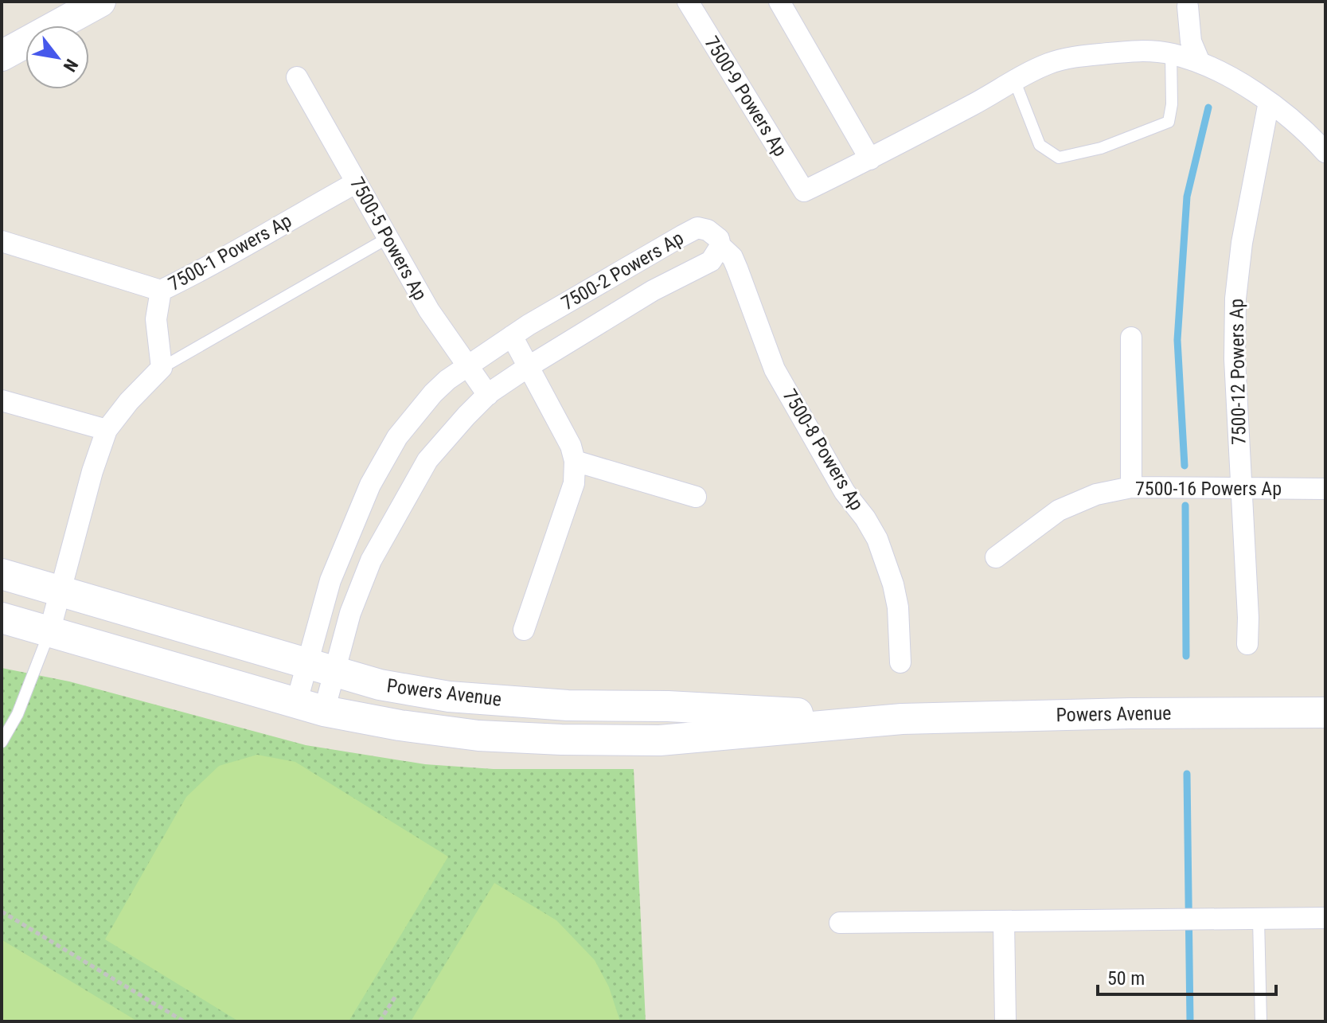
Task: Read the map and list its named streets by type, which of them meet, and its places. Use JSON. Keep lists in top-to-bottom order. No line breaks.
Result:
{"streets":{"street":["7500-9 Powers Ap","7500-5 Powers Ap","7500-1 Powers Ap","7500-2 Powers Ap","7500-12 Powers Ap","7500-8 Powers Ap","7500-16 Powers Ap","Powers Avenue"]},"crossings":[["7500-5 Powers Ap","7500-1 Powers Ap"],["7500-5 Powers Ap","7500-2 Powers Ap"],["7500-2 Powers Ap","7500-8 Powers Ap"],["7500-2 Powers Ap","Powers Avenue"],["7500-12 Powers Ap","7500-16 Powers Ap"]],"scale_bar":"50 m","north":"bottom right"}
